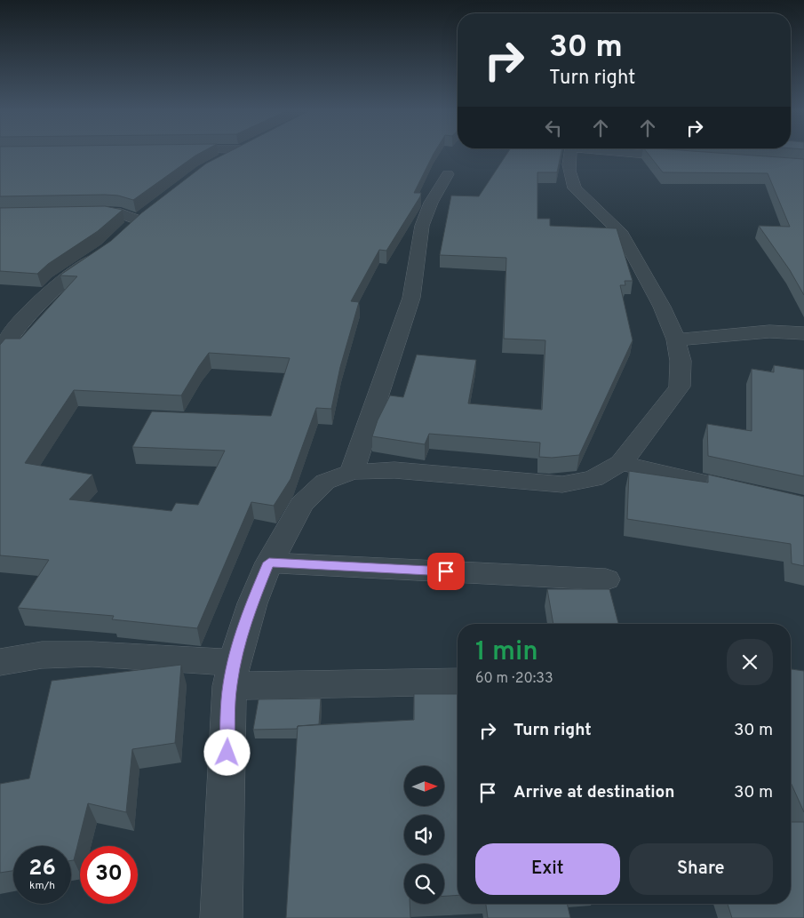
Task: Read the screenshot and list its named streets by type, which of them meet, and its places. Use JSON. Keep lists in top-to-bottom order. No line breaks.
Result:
{"north":"right","page":{"turn":["30 m","Turn right"],"heading":["1 min","60 m · 20:33"],"list":[{"name":"Turn right","value":"30 m"},{"name":"Arrive at destination","value":"30 m"}],"buttons":["Exit","Share"],"speed":"26 km/h","limit":"30"}}
